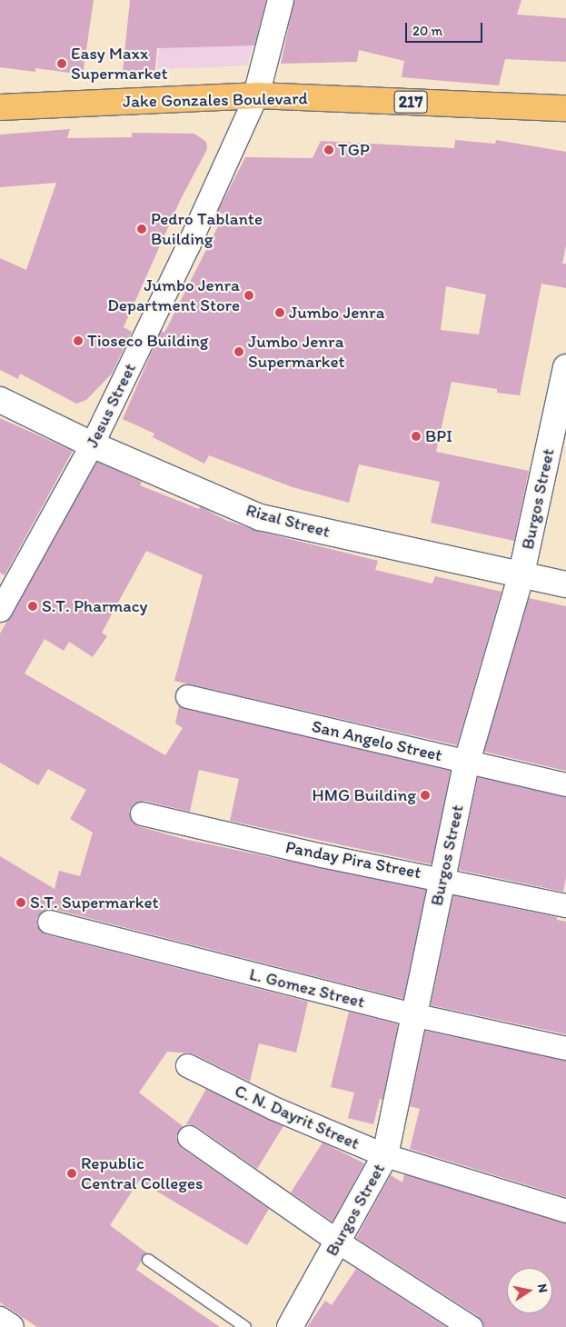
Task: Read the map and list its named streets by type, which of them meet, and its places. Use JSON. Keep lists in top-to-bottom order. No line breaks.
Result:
{"streets":{"main road":["Jake Gonzales Boulevard","217"],"street":["Jesus Street","Burgos Street","Rizal Street","San Angelo Street","Panday Pira Street","L. Gomez Street","C. N. Dayrit Street"]},"crossings":[["Jake Gonzales Boulevard","Jesus Street"],["Jesus Street","Rizal Street"],["Burgos Street","Rizal Street"],["Burgos Street","San Angelo Street"],["Burgos Street","Panday Pira Street"],["Burgos Street","L. Gomez Street"],["Burgos Street","C. N. Dayrit Street"]],"places":["Easy Maxx Supermarket","TGP","Pedro Tablante Building","Jumbo Jenra Department Store","Jumbo Jenra","Tioseco Building","Jumbo Jenra Supermarket","BPI","S.T. Pharmacy","HMG Building","S.T. Supermarket","Republic Central Colleges"],"scale_bar":"20 m","north":"right"}
